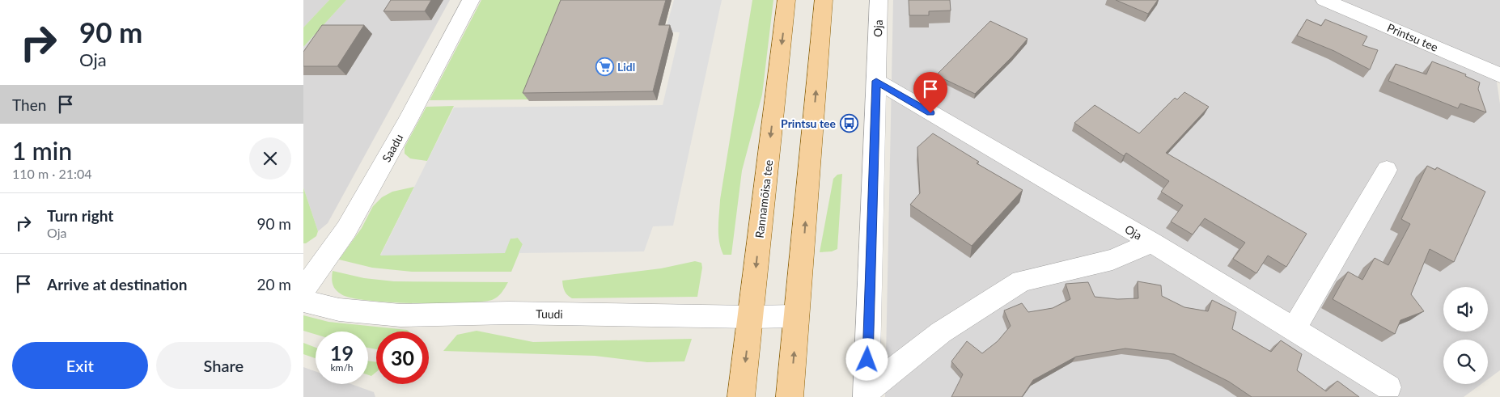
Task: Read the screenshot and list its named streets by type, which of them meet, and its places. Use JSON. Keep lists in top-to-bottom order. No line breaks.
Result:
{"streets":{"main road":["Rannamõisa tee"],"street":["Oja","Printsu tee","Saadu","Tuudi"]},"crossings":[["Rannamõisa tee","Tuudi"]],"places":{"supermarket":["Lidl"],"bus stop":["Printsu tee"]},"page":{"turn":["90 m","Oja"],"then":"Then","heading":["1 min","110 m · 21:04"],"list":[{"name":"Turn right","note":"Oja","value":"90 m"},{"name":"Arrive at destination","value":"20 m"}],"speed":"19 km/h","limit":"30","buttons":["Exit","Share"]}}
